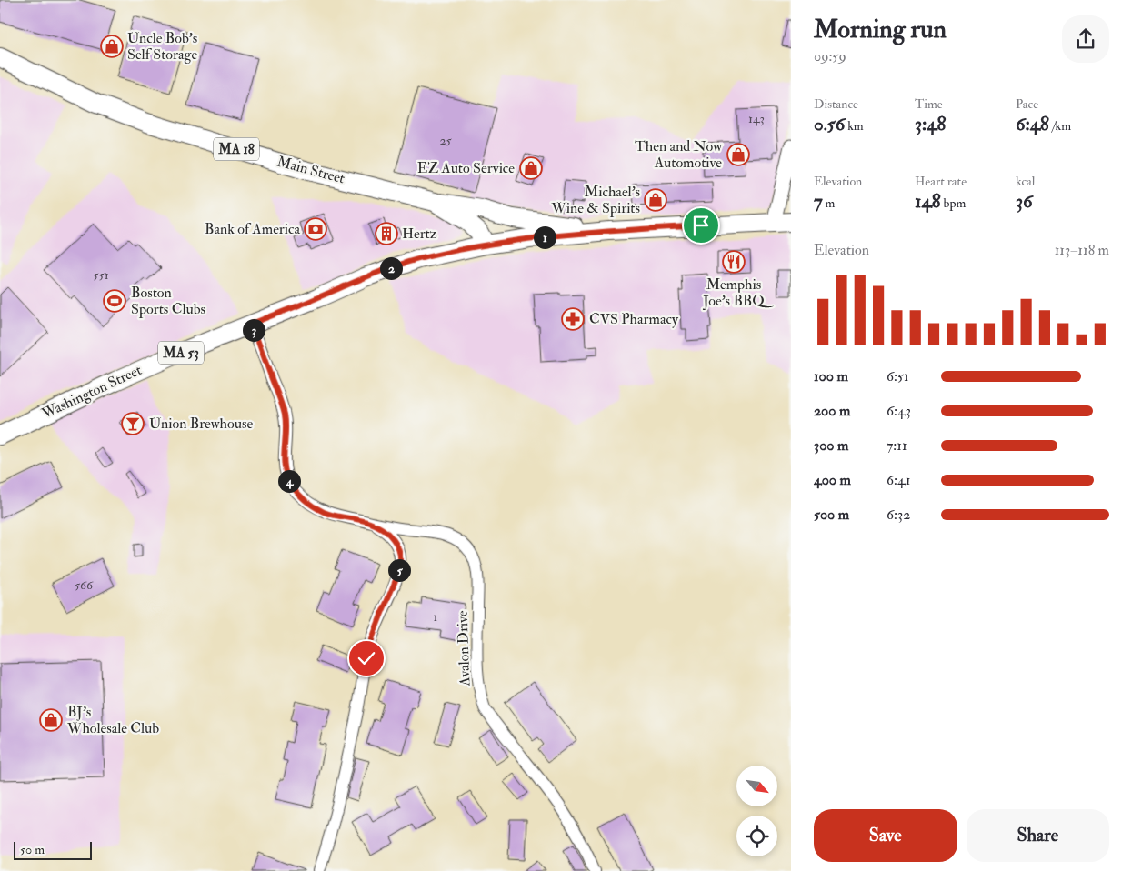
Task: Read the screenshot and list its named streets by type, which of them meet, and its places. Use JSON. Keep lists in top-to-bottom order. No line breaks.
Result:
{"streets":{"main road":["MA 18","Main Street","MA 53","Washington Street"],"street":["Avalon Drive"]},"crossings":[["MA 18","Main Street"],["Main Street","Washington Street"],["Washington Street","Avalon Drive"]],"places":{"shop":["Uncle Bob's Self Storage","Then and Now Automotive","EZ Auto Service","Michael's Wine & Spirits","BJ's Wholesale Club"],"bank":["Bank of America"],"building":["Hertz"],"restaurant":["Memphis Joe's BBQ"],"sports":["Boston Sports Clubs"],"pharmacy":["CVS Pharmacy"],"bar":["Union Brewhouse"]},"house_numbers":["143","25","551","566","1"],"scale_bar":"50 m","north":"bottom right","page":{"heading":["Morning run","09:59"],"stats":[["Distance","0.56 km"],["Time","3:48"],["Pace","6:48 /km"],["Elevation","7 m"],["Heart rate","148 bpm"],["kcal","36"]],"pins":["1","2","3","4","5"],"chart":["Elevation","113–118 m"],"list":[{"name":"100 m","note":"6:51"},{"name":"200 m","note":"6:43"},{"name":"300 m","note":"7:11"},{"name":"400 m","note":"6:41"},{"name":"500 m","note":"6:32"}],"buttons":["Save","Share"],"scale":"50 m"}}
